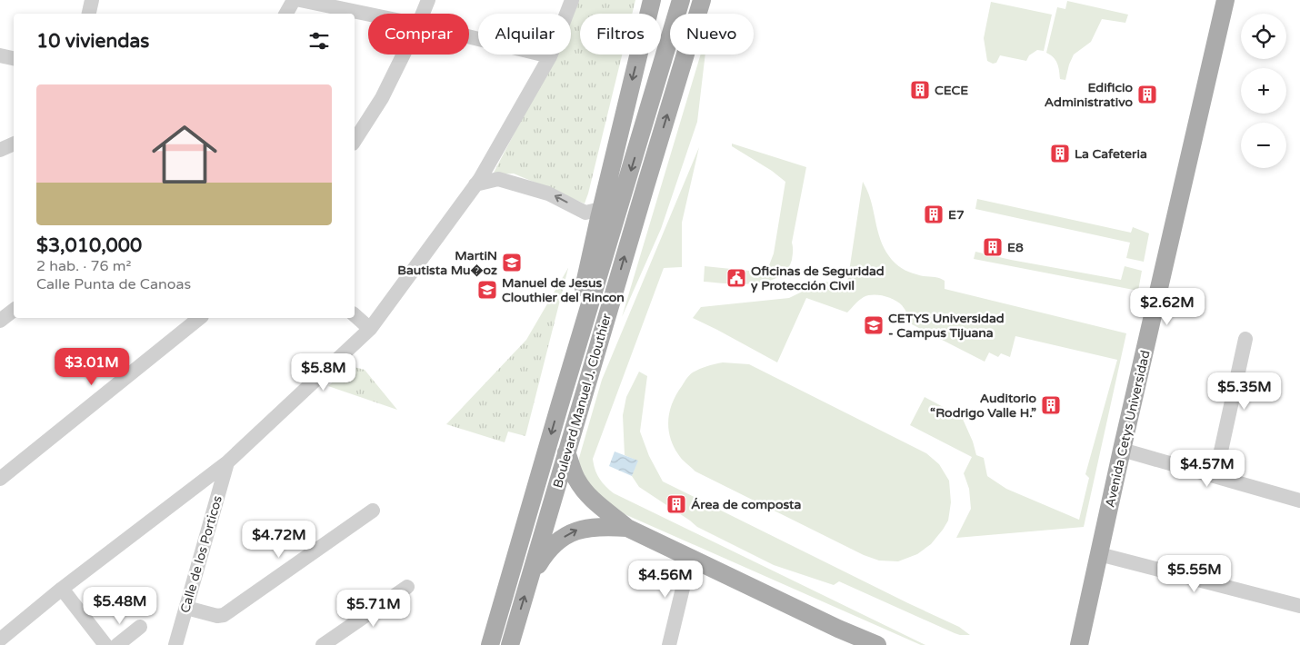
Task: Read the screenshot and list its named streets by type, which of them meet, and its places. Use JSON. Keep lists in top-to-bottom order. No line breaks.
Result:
{"streets":{"main road":["Boulevard Manuel J. Clouthier","Avenida Cetys Universidad"],"street":["Calle de los Porticos"]},"places":{"building":["CECE","Edificio Administrativo","La Cafeteria","E7","E8","Auditorio “Rodrigo Valle H.”","Área de composta"],"school or university":["MartiN Bautista Mu�oz","Manuel de Jesus Clouthier del Rincon","CETYS Universidad - Campus Tijuana"],"public building":["Oficinas de Seguridad y Protección Civil"]},"page":{"map_buttons":["+","−"],"chip":["Comprar","Alquilar","Filtros","Nuevo"],"heading":"10 viviendas","list":[{"name":"$3,010,000","note":"2 hab. · 76 m² · Calle Punta de Canoas"}],"price":["$2.62M","$3.01M","$5.8M","$5.35M","$4.57M","$4.72M","$5.55M","$4.56M","$5.48M","$5.71M"]}}
